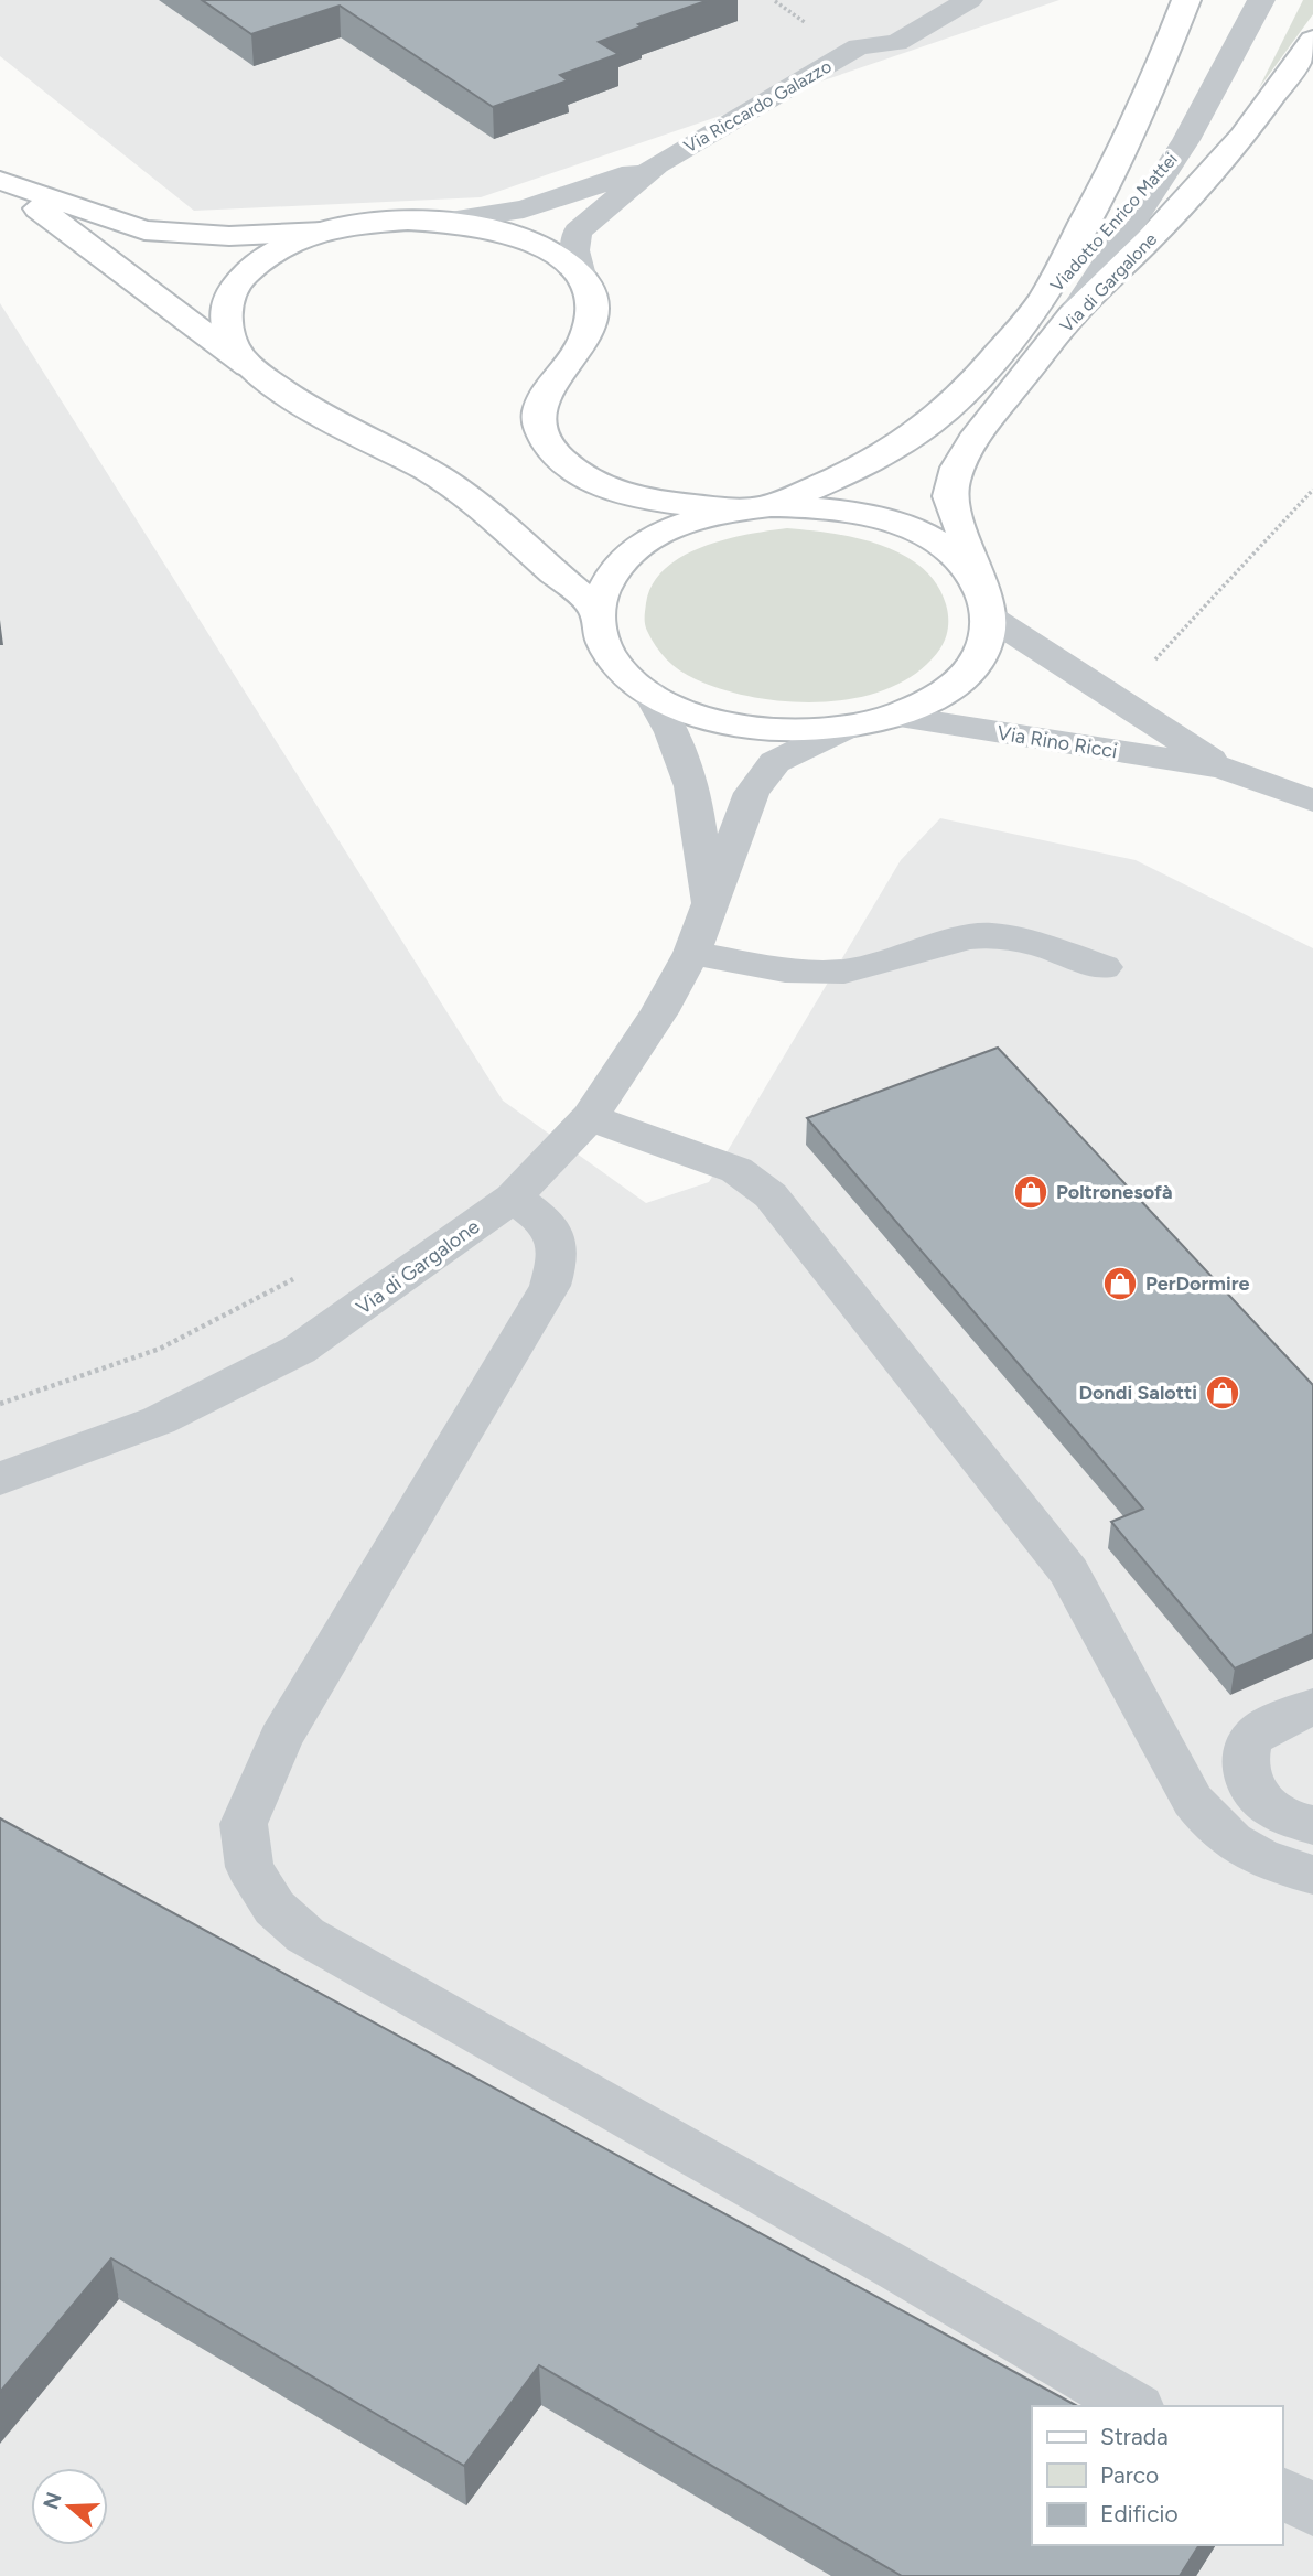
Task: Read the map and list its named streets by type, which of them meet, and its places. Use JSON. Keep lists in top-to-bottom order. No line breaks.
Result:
{"streets":{"main road":["Via di Gargalone"],"street":["Via Riccardo Galazzo","Viadotto Enrico Mattei","Via Rino Ricci"]},"crossings":[["Viadotto Enrico Mattei","Via di Gargalone"],["Via di Gargalone","Via Rino Ricci"]],"places":{"shop":["Poltronesofà","PerDormire","Dondi Salotti"]},"legend":["Strada","Parco","Edificio"],"north":"left"}
